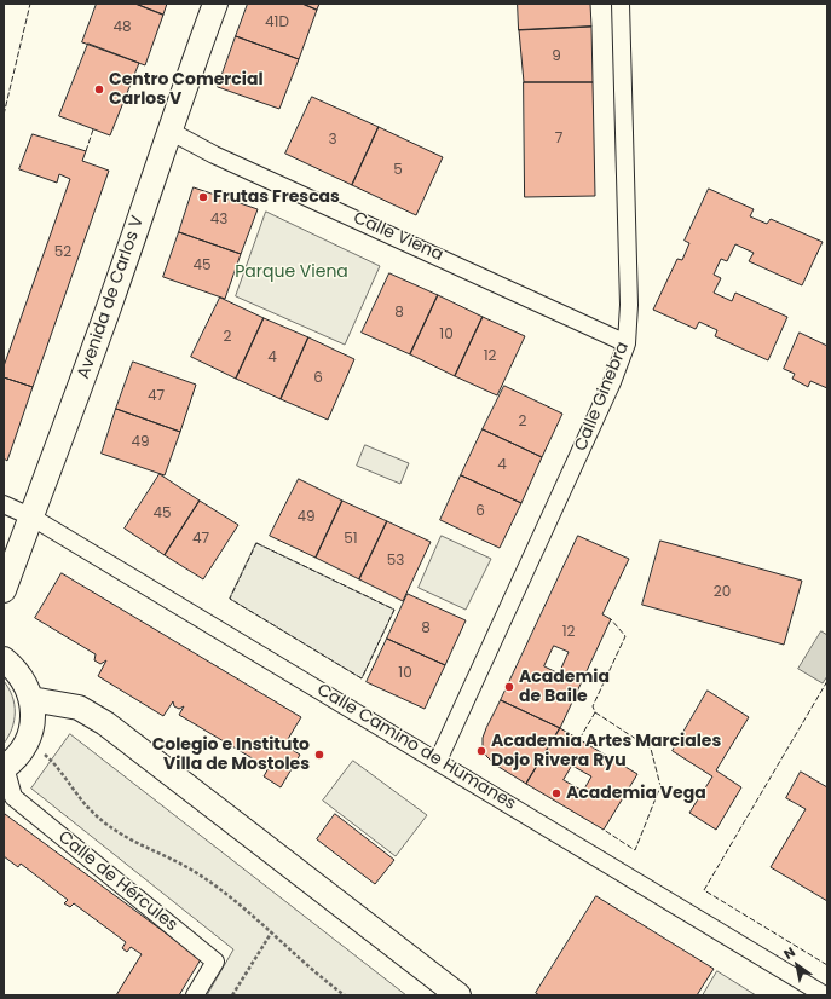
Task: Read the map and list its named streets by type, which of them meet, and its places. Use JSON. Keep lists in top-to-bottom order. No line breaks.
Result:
{"streets":{"street":["Calle Viena","Avenida de Carlos V","Calle Ginebra","Calle Camino de Humanes","Calle de Hércules"]},"crossings":[["Calle Viena","Avenida de Carlos V"],["Calle Viena","Calle Ginebra"],["Avenida de Carlos V","Calle Camino de Humanes"],["Calle Ginebra","Calle Camino de Humanes"]],"parks":["Parque Viena"],"places":["Centro Comercial Carlos V","Frutas Frescas","Academia de Baile","Academia Artes Marciales Dojo Rivera Ryu","Colegio e Instituto Villa de Mostoles","Academia Vega"],"house_numbers":["41D","48","9","7","3","5","43","52","45","8","10","2","12","4","6","47","2","49","4","6","45","49","47","51","53","20","8","12","10"],"north":"top left"}
